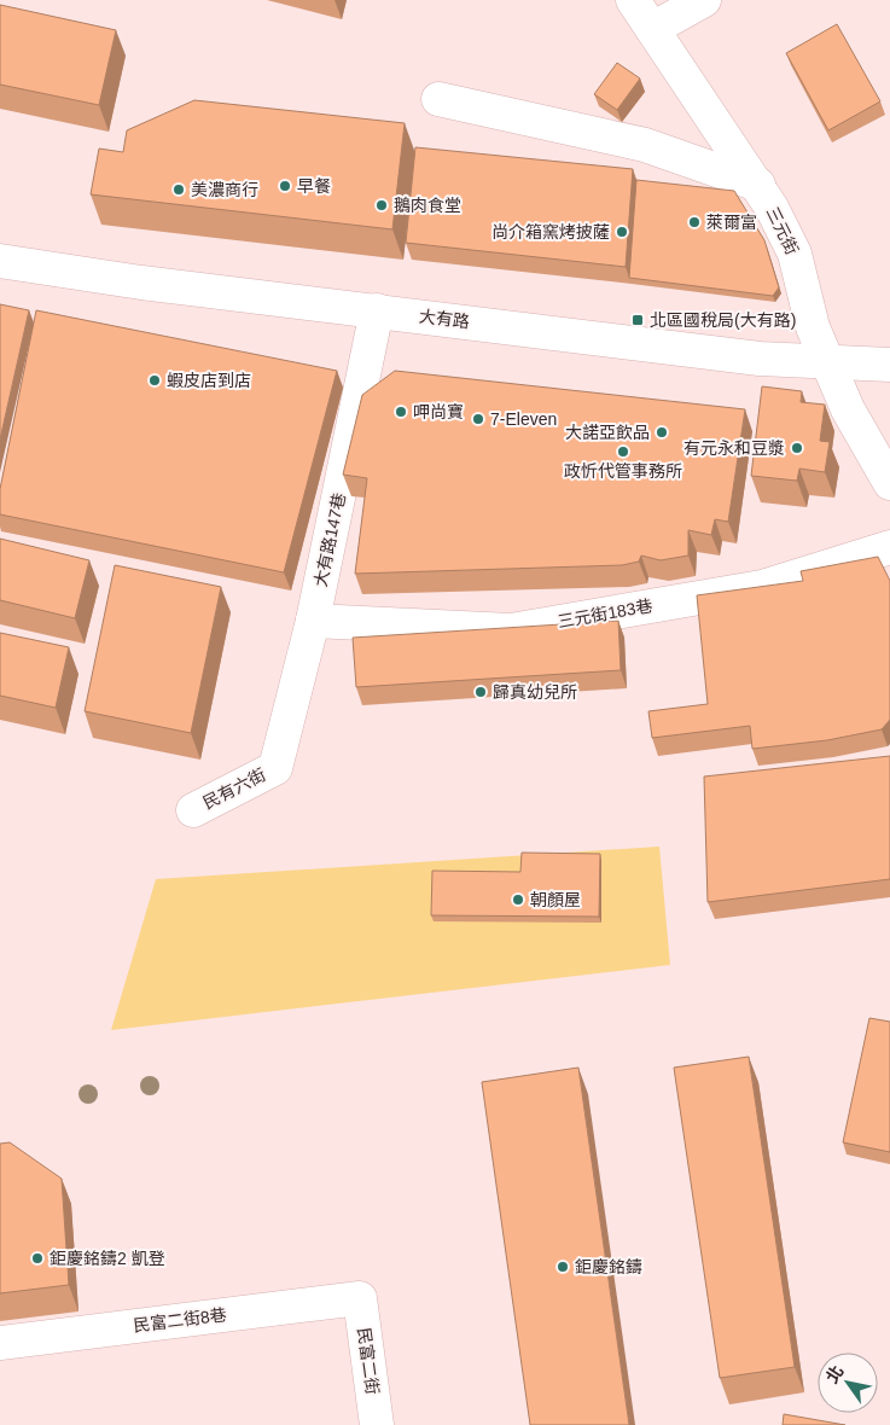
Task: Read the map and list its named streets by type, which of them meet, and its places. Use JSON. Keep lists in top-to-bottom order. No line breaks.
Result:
{"streets":{"street":["三元街","大有路","大有路147巷","三元街183巷","民有六街","民富二街8巷","民富二街"]},"crossings":[["三元街","大有路"],["大有路","大有路147巷"],["大有路147巷","三元街183巷"],["大有路147巷","民有六街"],["民富二街8巷","民富二街"]],"places":{"other":["早餐","美濃商行","鵝肉食堂","萊爾富","尚介箱窯烤披薩","蝦皮店到店","呷尚寶","7-Eleven","大諾亞飲品","有元永和豆漿","政忻代管事務所","歸真幼兒所","朝顏屋","鉅慶銘鑄2 凱登","鉅慶銘鑄"],"transit":["北區國稅局(大有路)"]},"north":"top left"}
